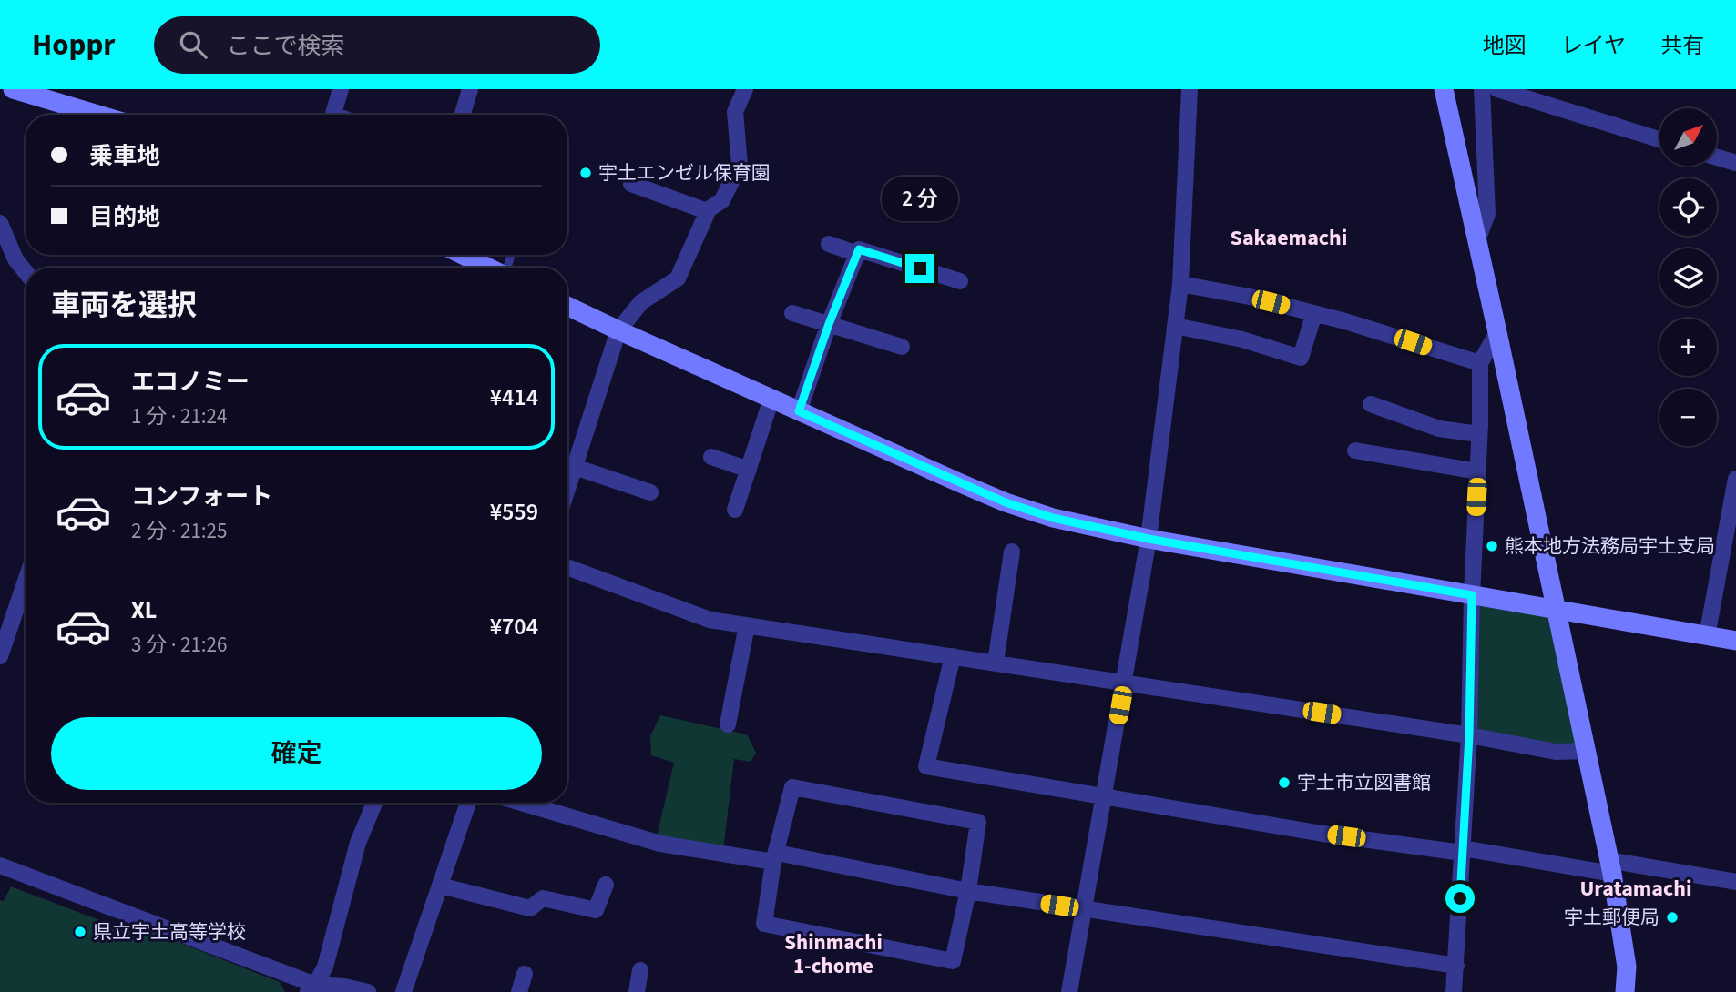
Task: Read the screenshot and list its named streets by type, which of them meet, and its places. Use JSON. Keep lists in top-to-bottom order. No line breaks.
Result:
{"districts":["Sakaemachi","Uratamachi","Shinmachi 1-chome"],"places":["宇土エンゼル保育園","熊本地方法務局宇土支局","宇土市立図書館","宇土郵便局","県立宇土高等学校"],"north":"top right","page":{"header":"Hoppr","search":"ここで検索","nav":["地図","レイヤ","共有"],"map_buttons":["+","−"],"banner":["乗車地","目的地"],"bubble":"2 分","heading":"車両を選択","list":[{"name":"エコノミー","note":"1 分 · 21:24","value":"¥414"},{"name":"コンフォート","note":"2 分 · 21:25","value":"¥559"},{"name":"XL","note":"3 分 · 21:26","value":"¥704"}],"buttons":"確定"}}
